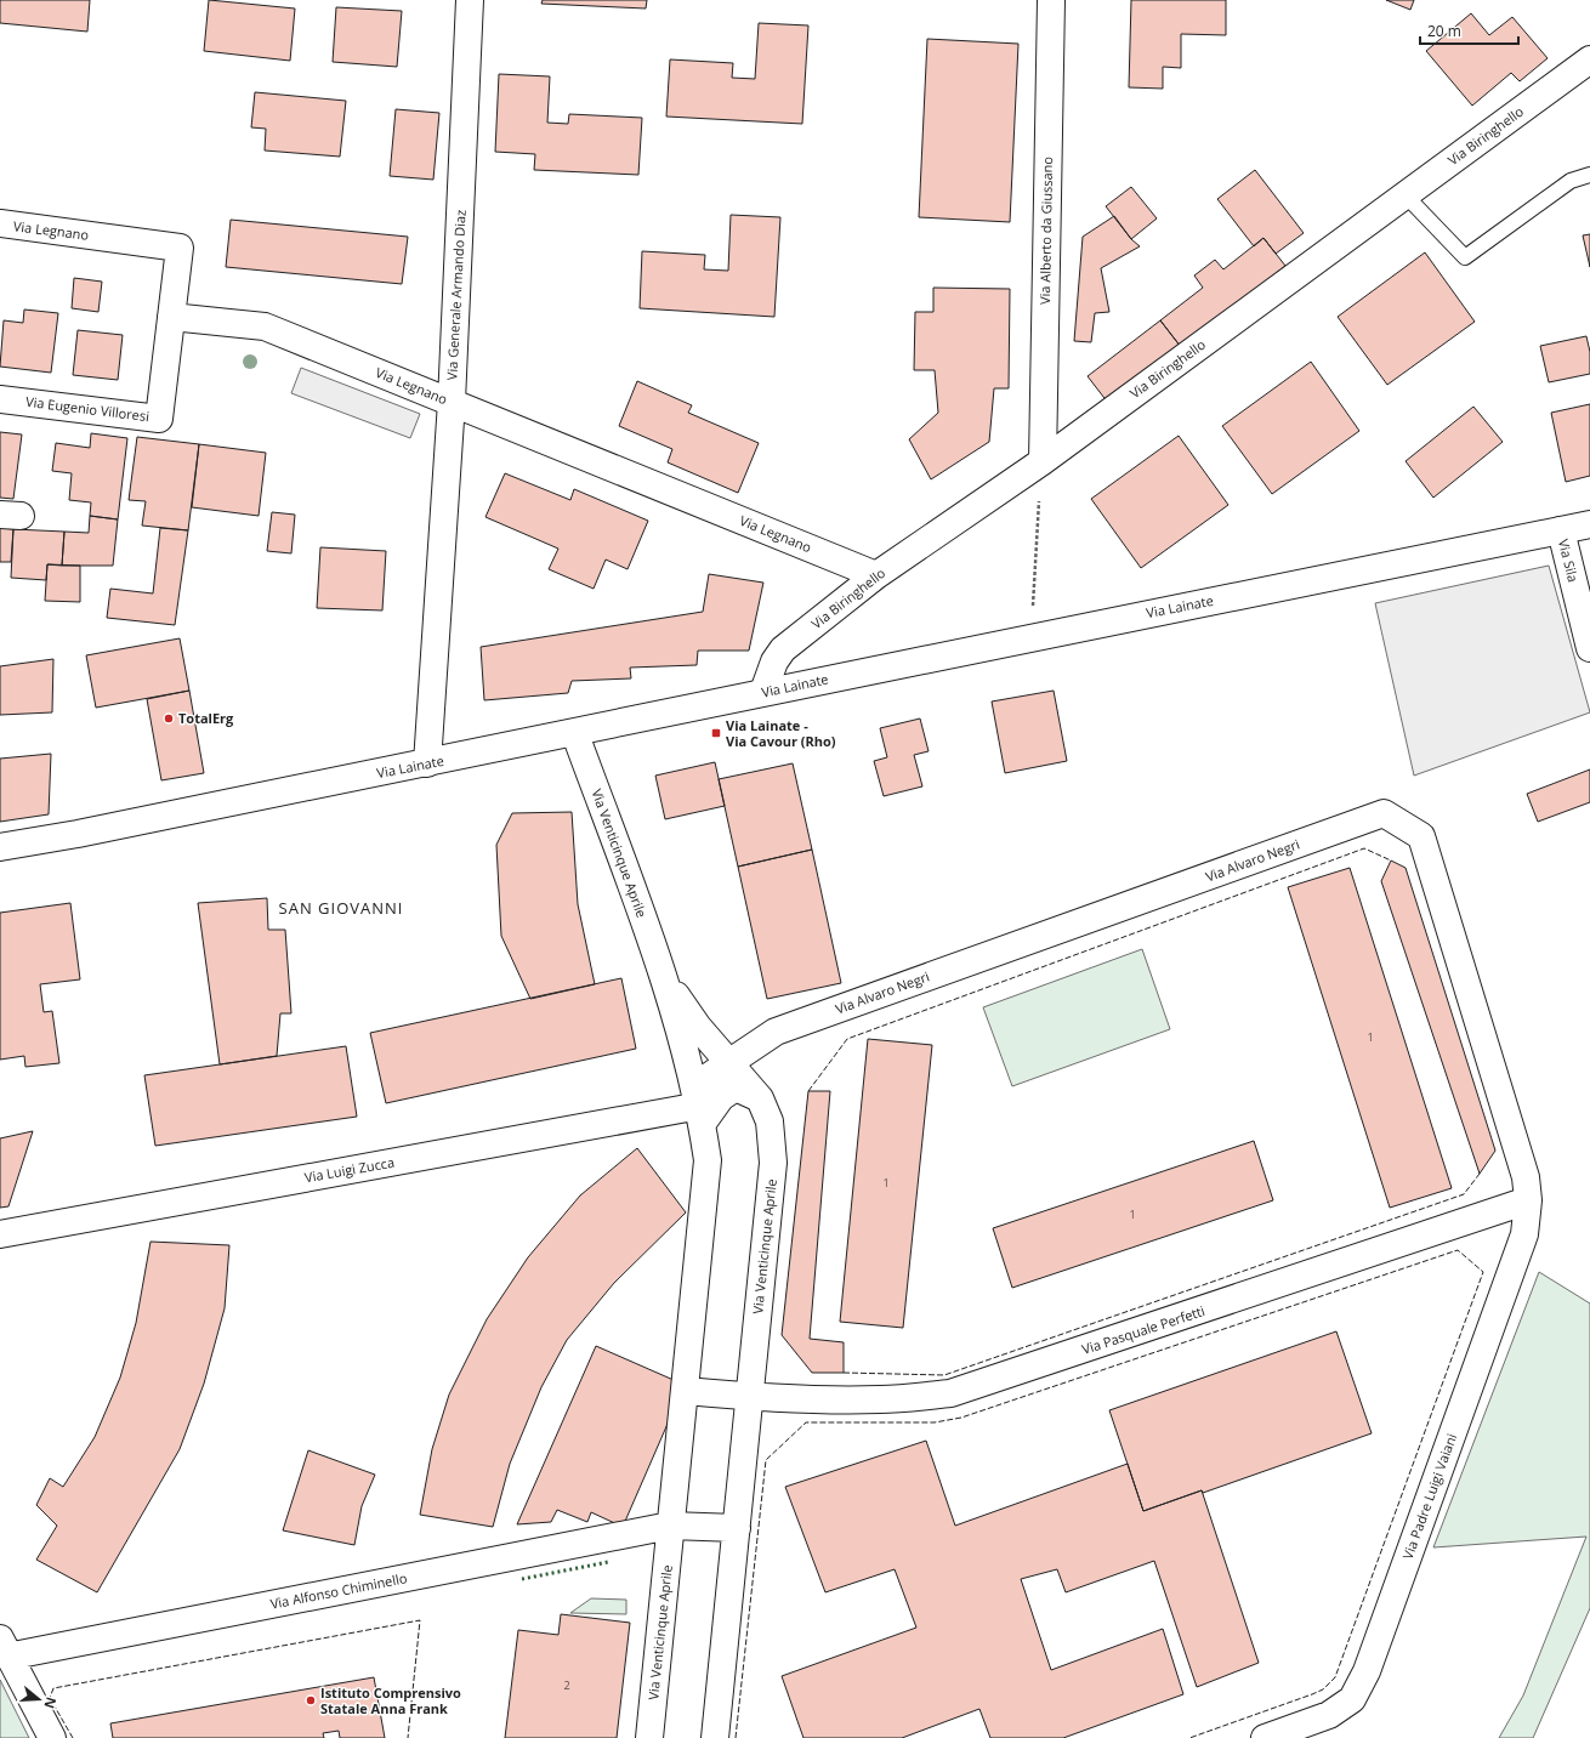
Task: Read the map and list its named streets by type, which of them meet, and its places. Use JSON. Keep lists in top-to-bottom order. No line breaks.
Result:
{"streets":{"street":["Via Biringhello","Via Legnano","Via Alberto da Giussano","Via Generale Armando Diaz","Via Eugenio Villoresi","Via Sila","Via Lainate","Via Venticinque Aprile","Via Alvaro Negri","Via Luigi Zucca","Via Pasquale Perfetti","Via Padre Luigi Vaiani","Via Alfonso Chiminello"]},"crossings":[["Via Biringhello","Via Legnano"],["Via Biringhello","Via Alberto da Giussano"],["Via Biringhello","Via Lainate"],["Via Legnano","Via Generale Armando Diaz"],["Via Legnano","Via Eugenio Villoresi"],["Via Generale Armando Diaz","Via Lainate"],["Via Sila","Via Lainate"],["Via Lainate","Via Venticinque Aprile"],["Via Venticinque Aprile","Via Alvaro Negri"],["Via Venticinque Aprile","Via Luigi Zucca"],["Via Venticinque Aprile","Via Pasquale Perfetti"],["Via Venticinque Aprile","Via Alfonso Chiminello"],["Via Alvaro Negri","Via Pasquale Perfetti"],["Via Alvaro Negri","Via Padre Luigi Vaiani"],["Via Pasquale Perfetti","Via Padre Luigi Vaiani"]],"districts":["SAN GIOVANNI"],"places":{"other":["TotalErg","Istituto Comprensivo Statale Anna Frank"],"transit":["Via Lainate - Via Cavour (Rho)"]},"house_numbers":["1","1","1","2"],"scale_bar":"20 m","north":"right"}
